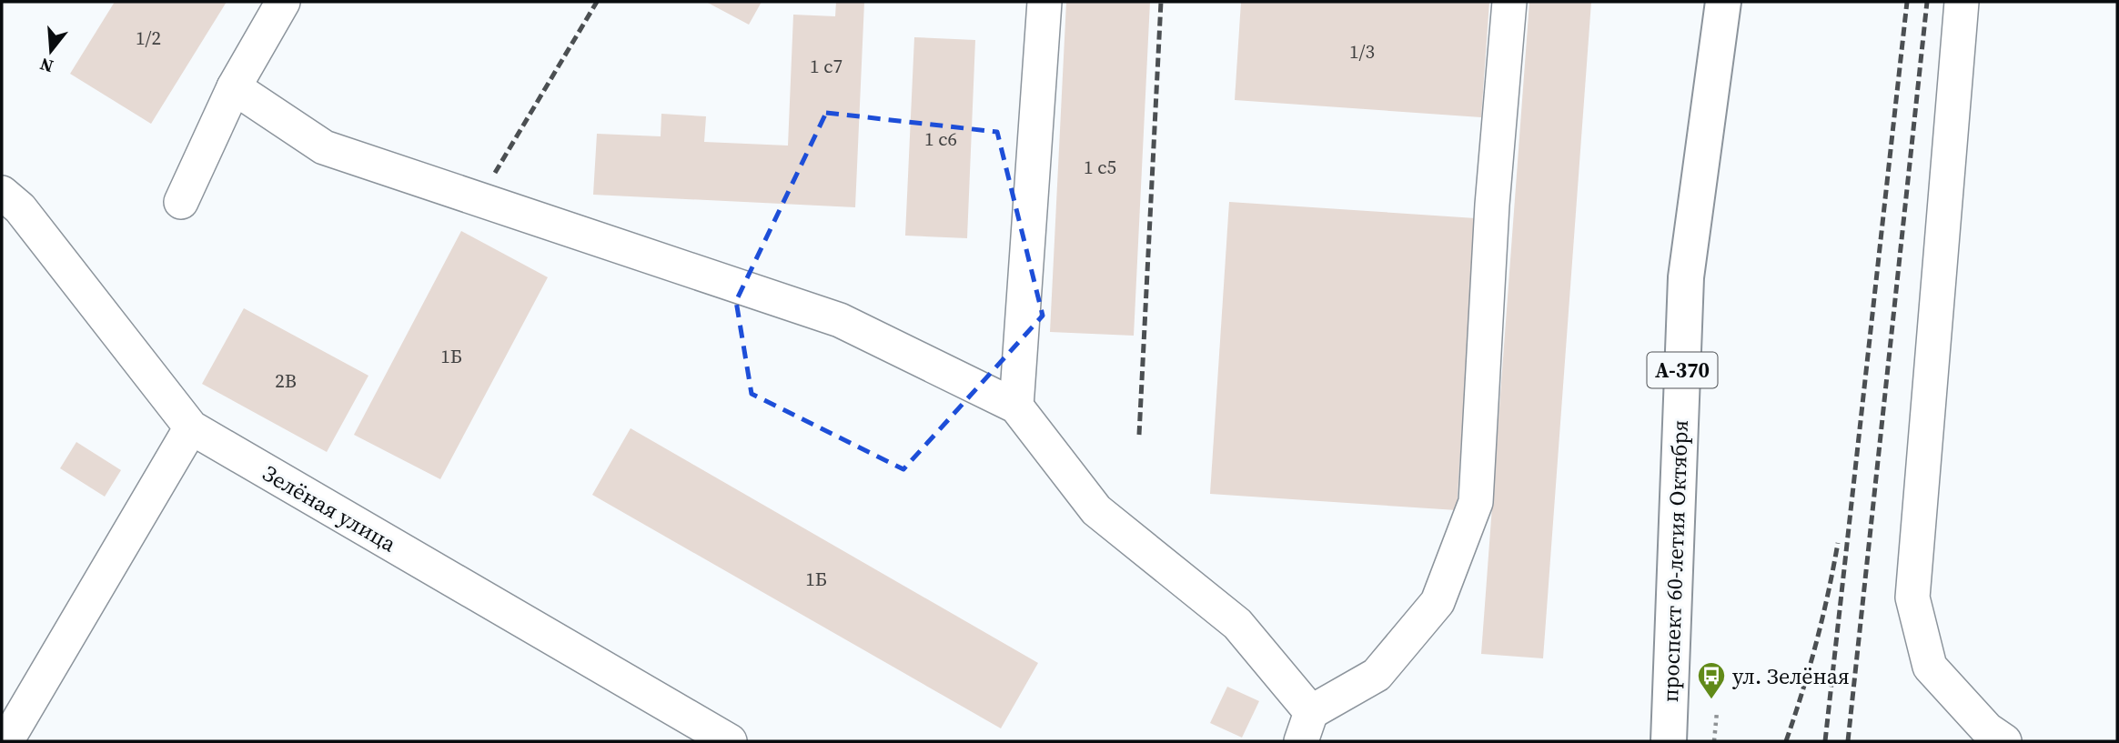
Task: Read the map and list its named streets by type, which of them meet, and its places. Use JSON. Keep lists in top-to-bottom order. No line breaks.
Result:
{"streets":{"highway":["А-370","проспект 60-летия Октября"],"street":["Зелёная улица"]},"places":{"bus stop":["ул. Зелёная"]},"house_numbers":["1/2","1/3","1 с7","1 с6","1 с5","1Б","2В","1Б"],"north":"bottom"}
